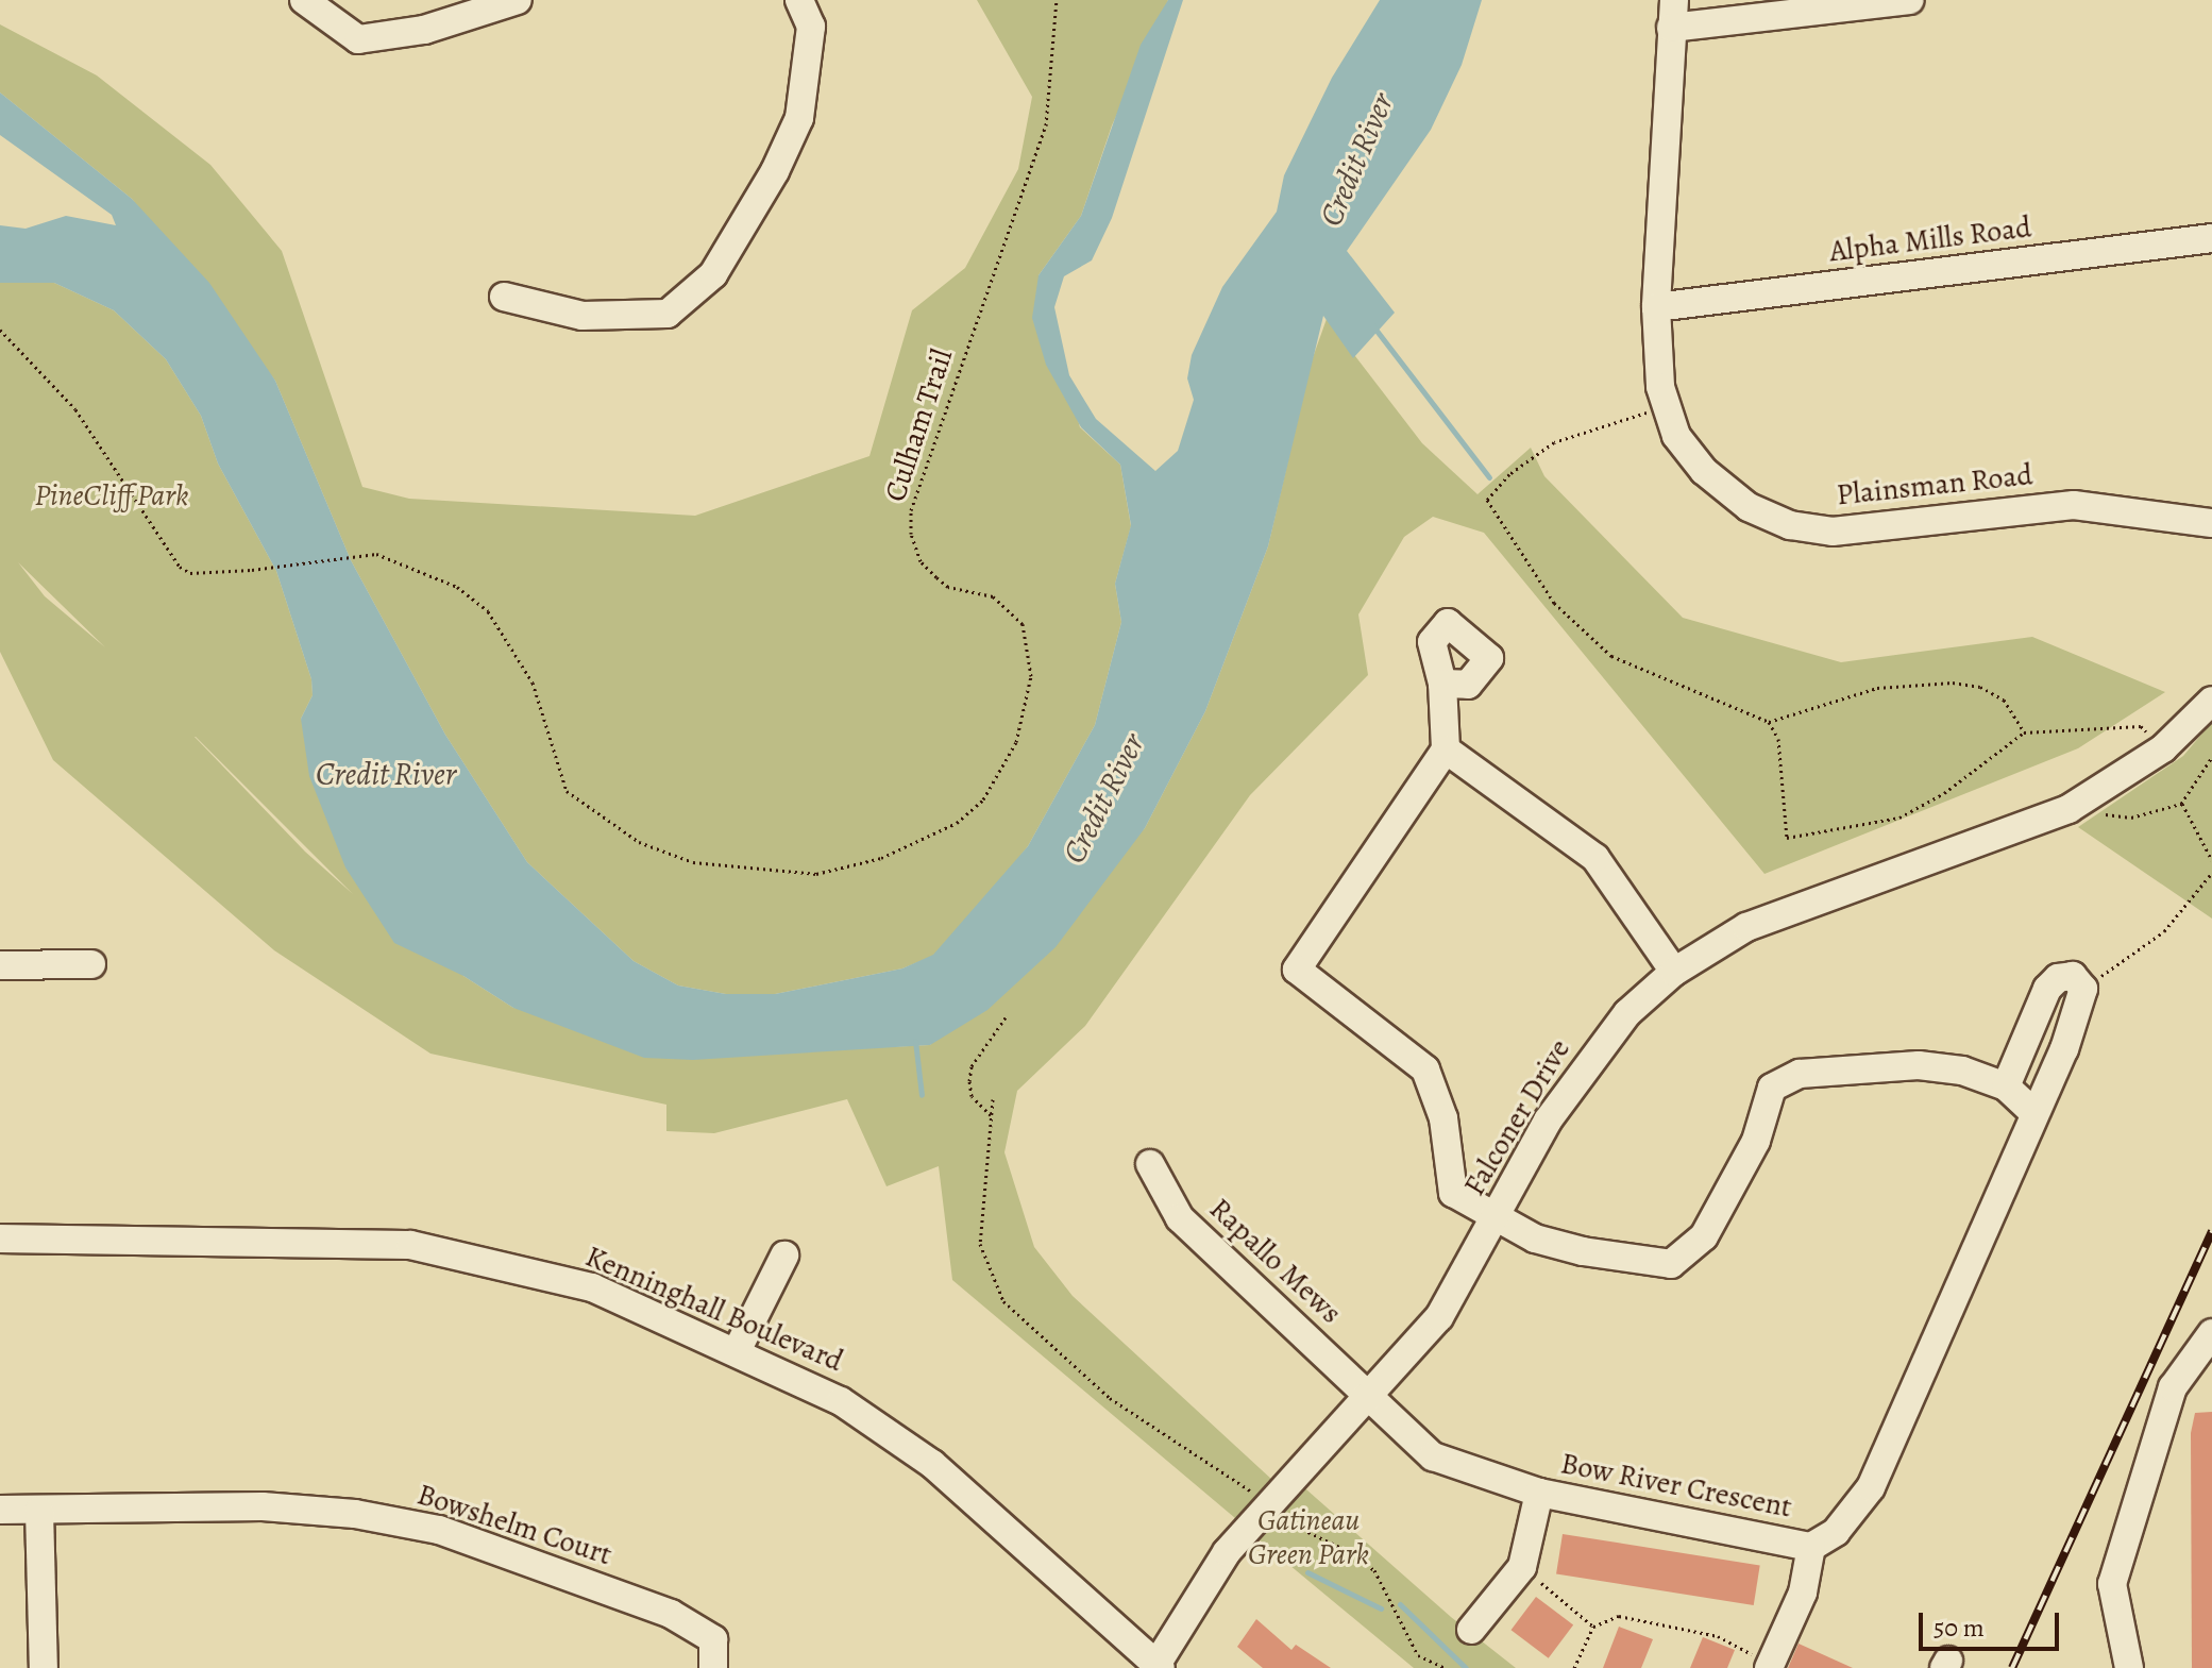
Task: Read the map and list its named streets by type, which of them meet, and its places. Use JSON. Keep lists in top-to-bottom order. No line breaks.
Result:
{"streets":{"street":["Alpha Mills Road","Plainsman Road","Falconer Drive","Rapallo Mews","Kenninghall Boulevard","Bow River Crescent","Bowshelm Court"],"path":["Culham Trail"]},"crossings":[["Alpha Mills Road","Plainsman Road"],["Falconer Drive","Rapallo Mews"],["Falconer Drive","Kenninghall Boulevard"],["Falconer Drive","Bow River Crescent"],["Rapallo Mews","Bow River Crescent"]],"water":["Credit River"],"parks":["PineCliff Park","Gatineau Green Park"],"scale_bar":"50 m"}
